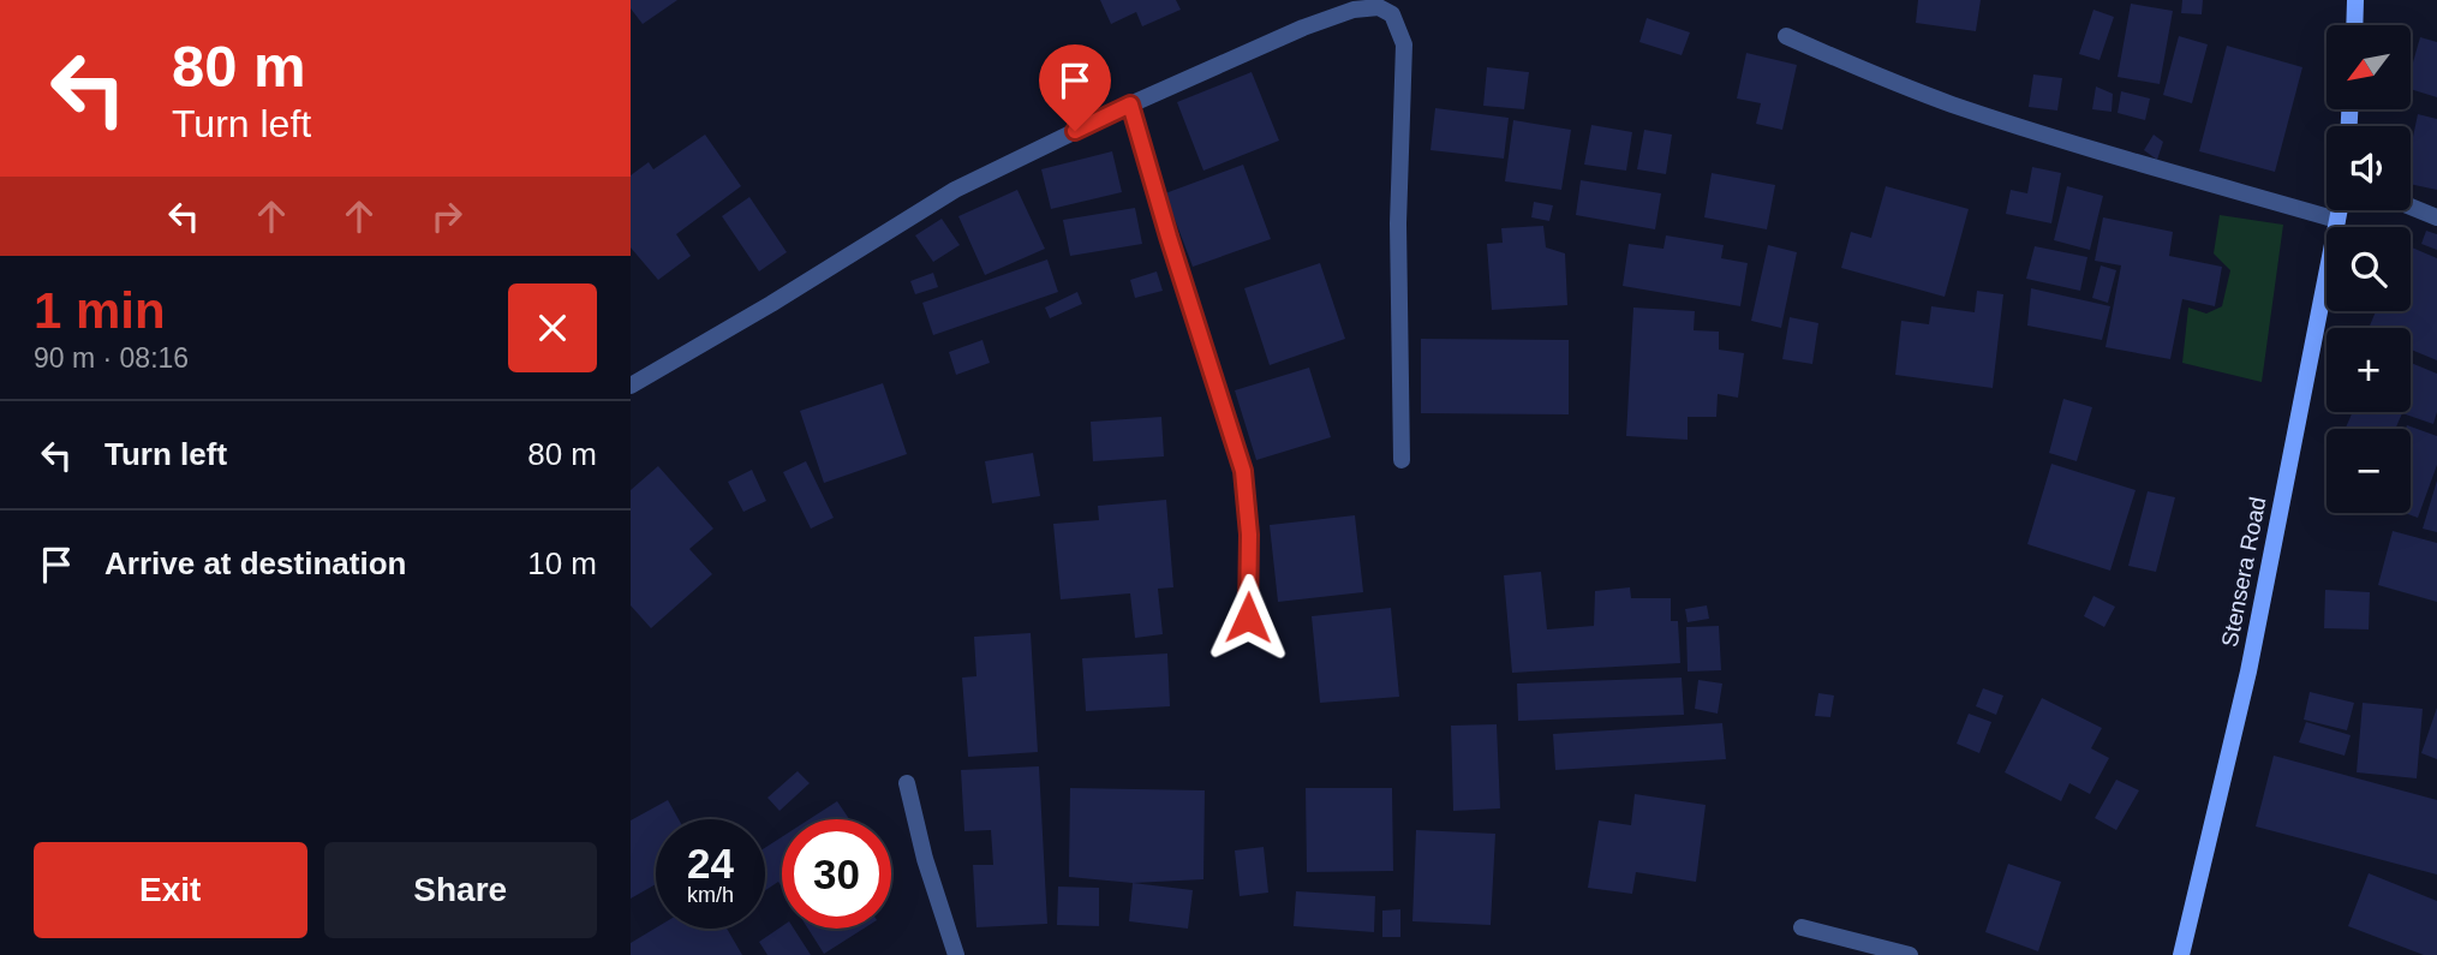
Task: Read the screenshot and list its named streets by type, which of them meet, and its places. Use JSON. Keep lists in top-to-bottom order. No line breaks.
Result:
{"streets":{"street":["Stensera Road"]},"north":"bottom left","page":{"turn":["80 m","Turn left"],"map_buttons":["+","−"],"heading":["1 min","90 m · 08:16"],"list":[{"name":"Turn left","value":"80 m"},{"name":"Arrive at destination","value":"10 m"}],"speed":"24 km/h","limit":"30","buttons":["Exit","Share"]}}
